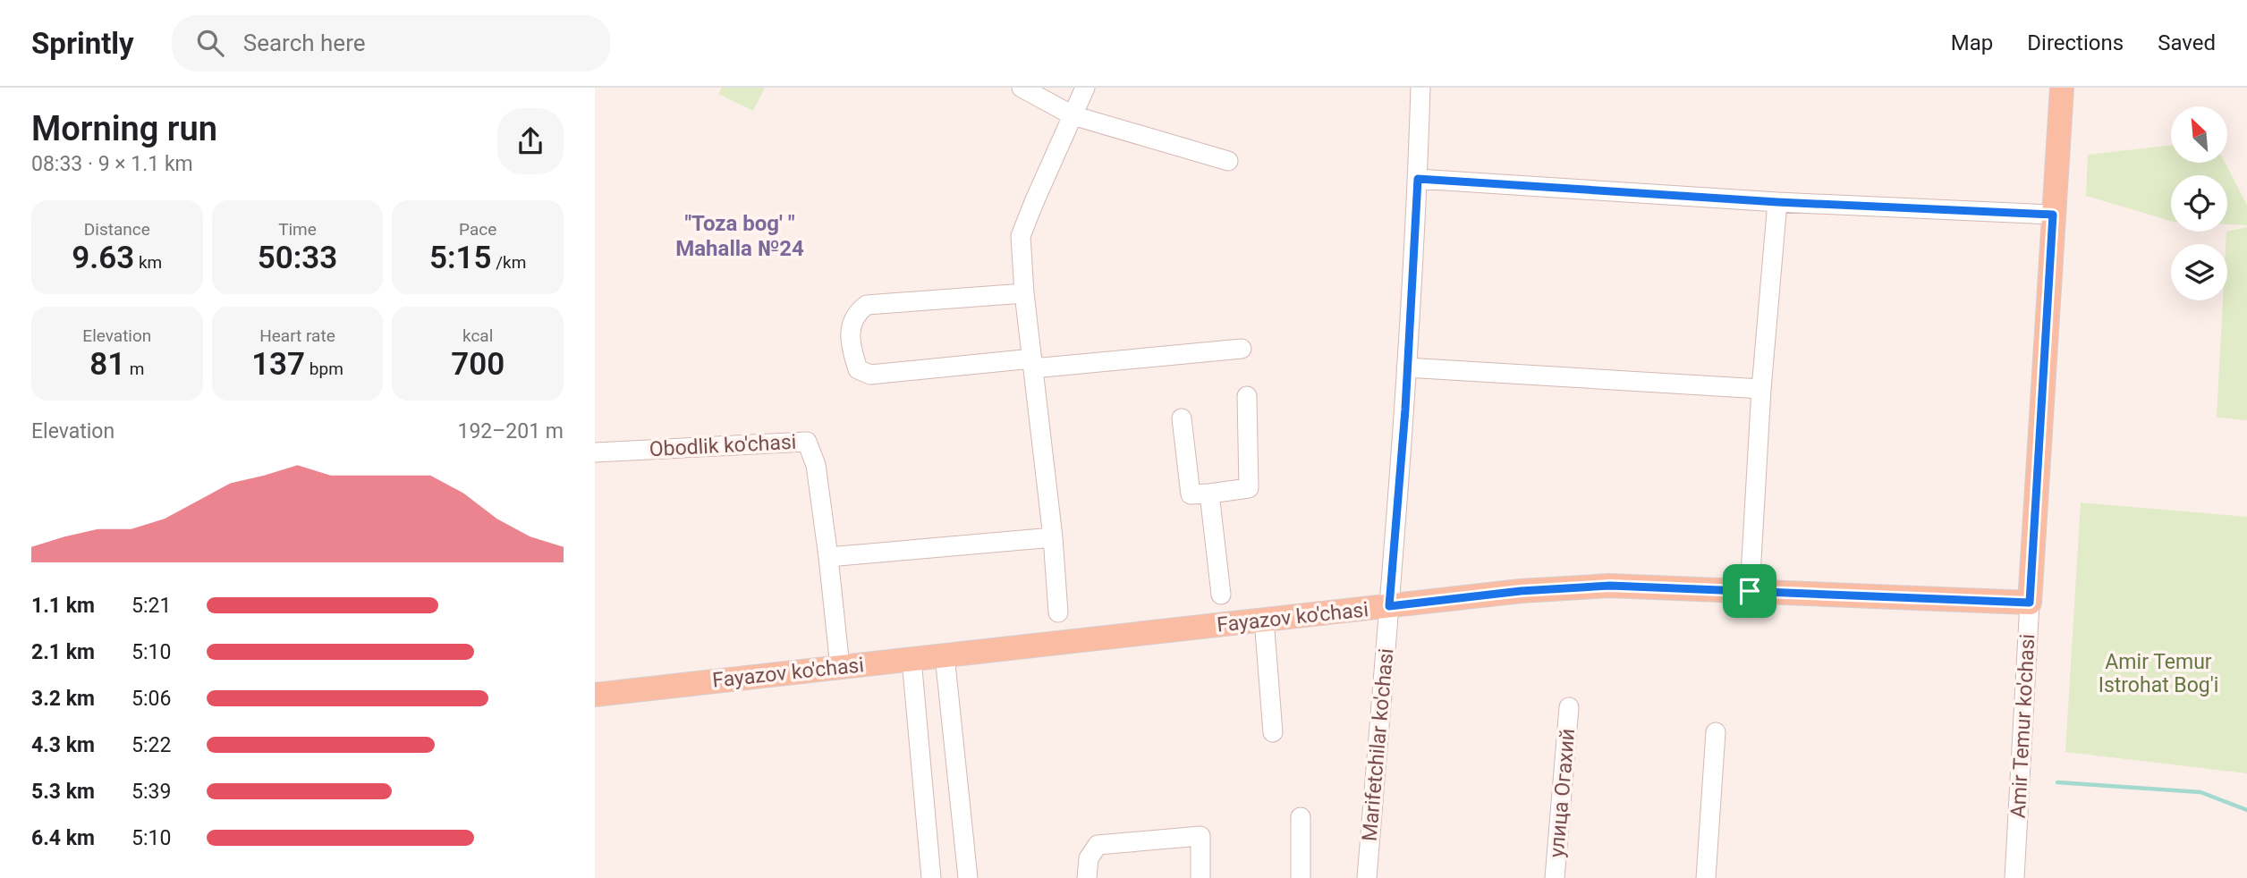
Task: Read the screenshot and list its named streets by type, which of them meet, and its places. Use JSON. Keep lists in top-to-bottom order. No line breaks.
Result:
{"streets":{"main road":["Fayazov ko'chasi","Amir Temur ko'chasi"],"street":["Obodlik ko'chasi","Marifetchilar ko'chasi","улица Огахий"]},"crossings":[["Obodlik ko'chasi","Fayazov ko'chasi"],["Fayazov ko'chasi","Amir Temur ko'chasi"],["Fayazov ko'chasi","Marifetchilar ko'chasi"]],"districts":["\"Toza bog' \" Mahalla №24"],"parks":["Amir Temur Istrohat Bog'i"],"north":"top left","page":{"header":"Sprintly","search":"Search here","nav":["Map","Directions","Saved"],"heading":["Morning run","08:33 · 9 × 1.1 km"],"stats":[["Distance","9.63 km"],["Time","50:33"],["Pace","5:15 /km"],["Elevation","81 m"],["Heart rate","137 bpm"],["kcal","700"]],"chart":["Elevation","192–201 m"],"list":[{"name":"1.1 km","note":"5:21"},{"name":"2.1 km","note":"5:10"},{"name":"3.2 km","note":"5:06"},{"name":"4.3 km","note":"5:22"},{"name":"5.3 km","note":"5:39"},{"name":"6.4 km","note":"5:10"}]}}
